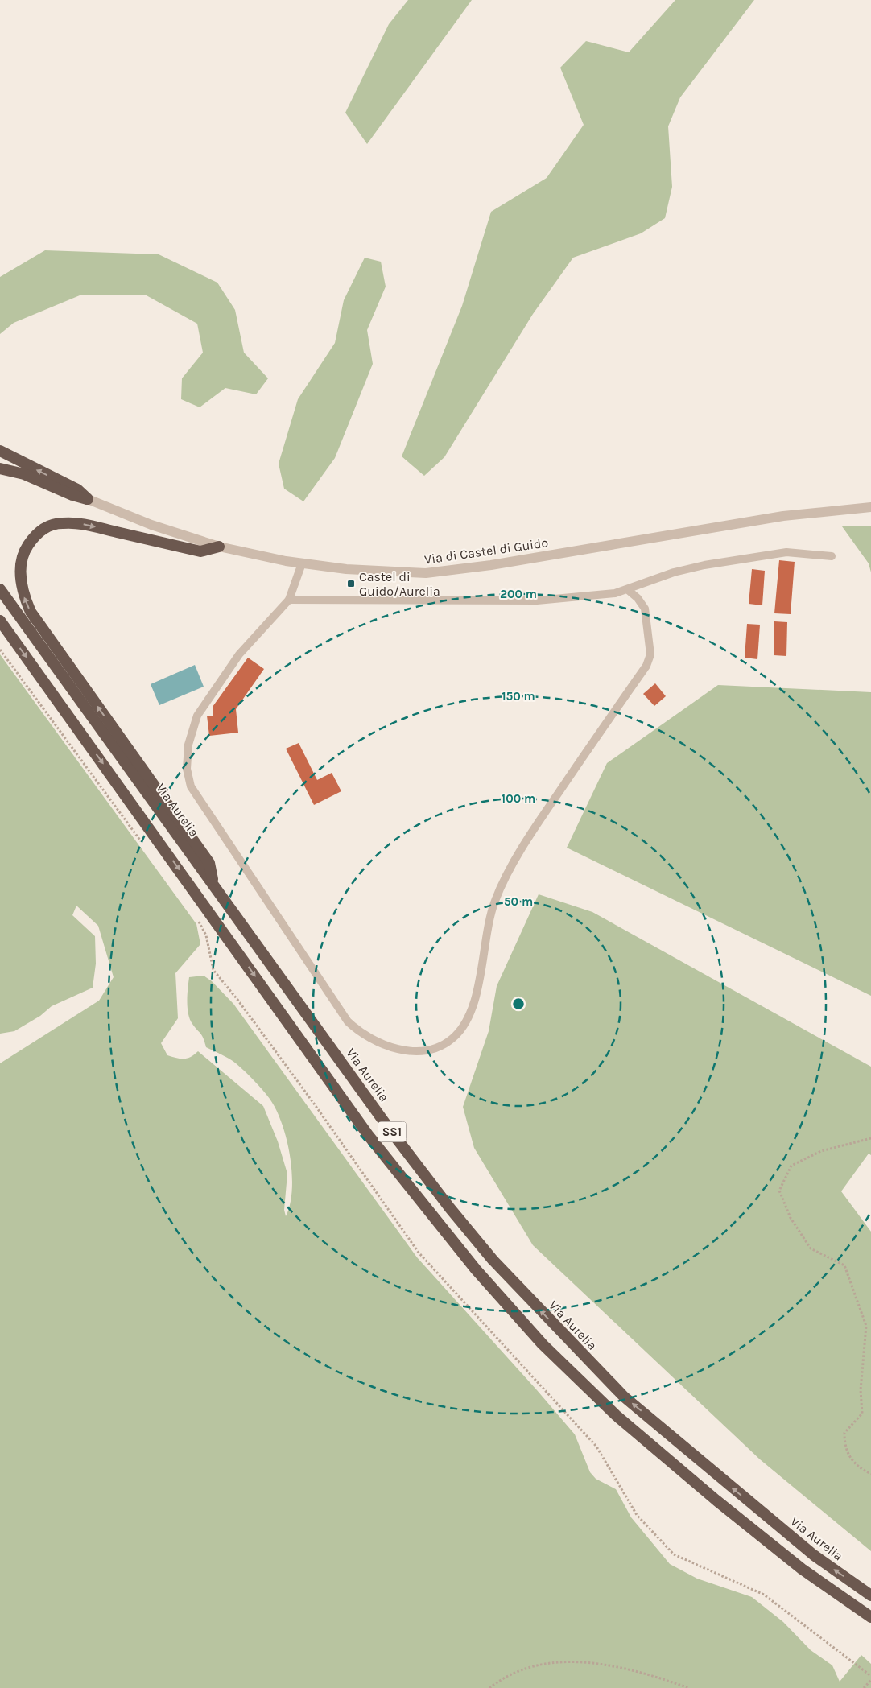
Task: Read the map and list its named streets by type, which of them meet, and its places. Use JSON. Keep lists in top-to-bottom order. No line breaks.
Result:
{"streets":{"highway":["Via Aurelia","SS1"],"street":["Via di Castel di Guido"]},"places":{"transit":["Castel di Guido/Aurelia"]},"rings":["200 m","150 m","100 m","50 m"]}
